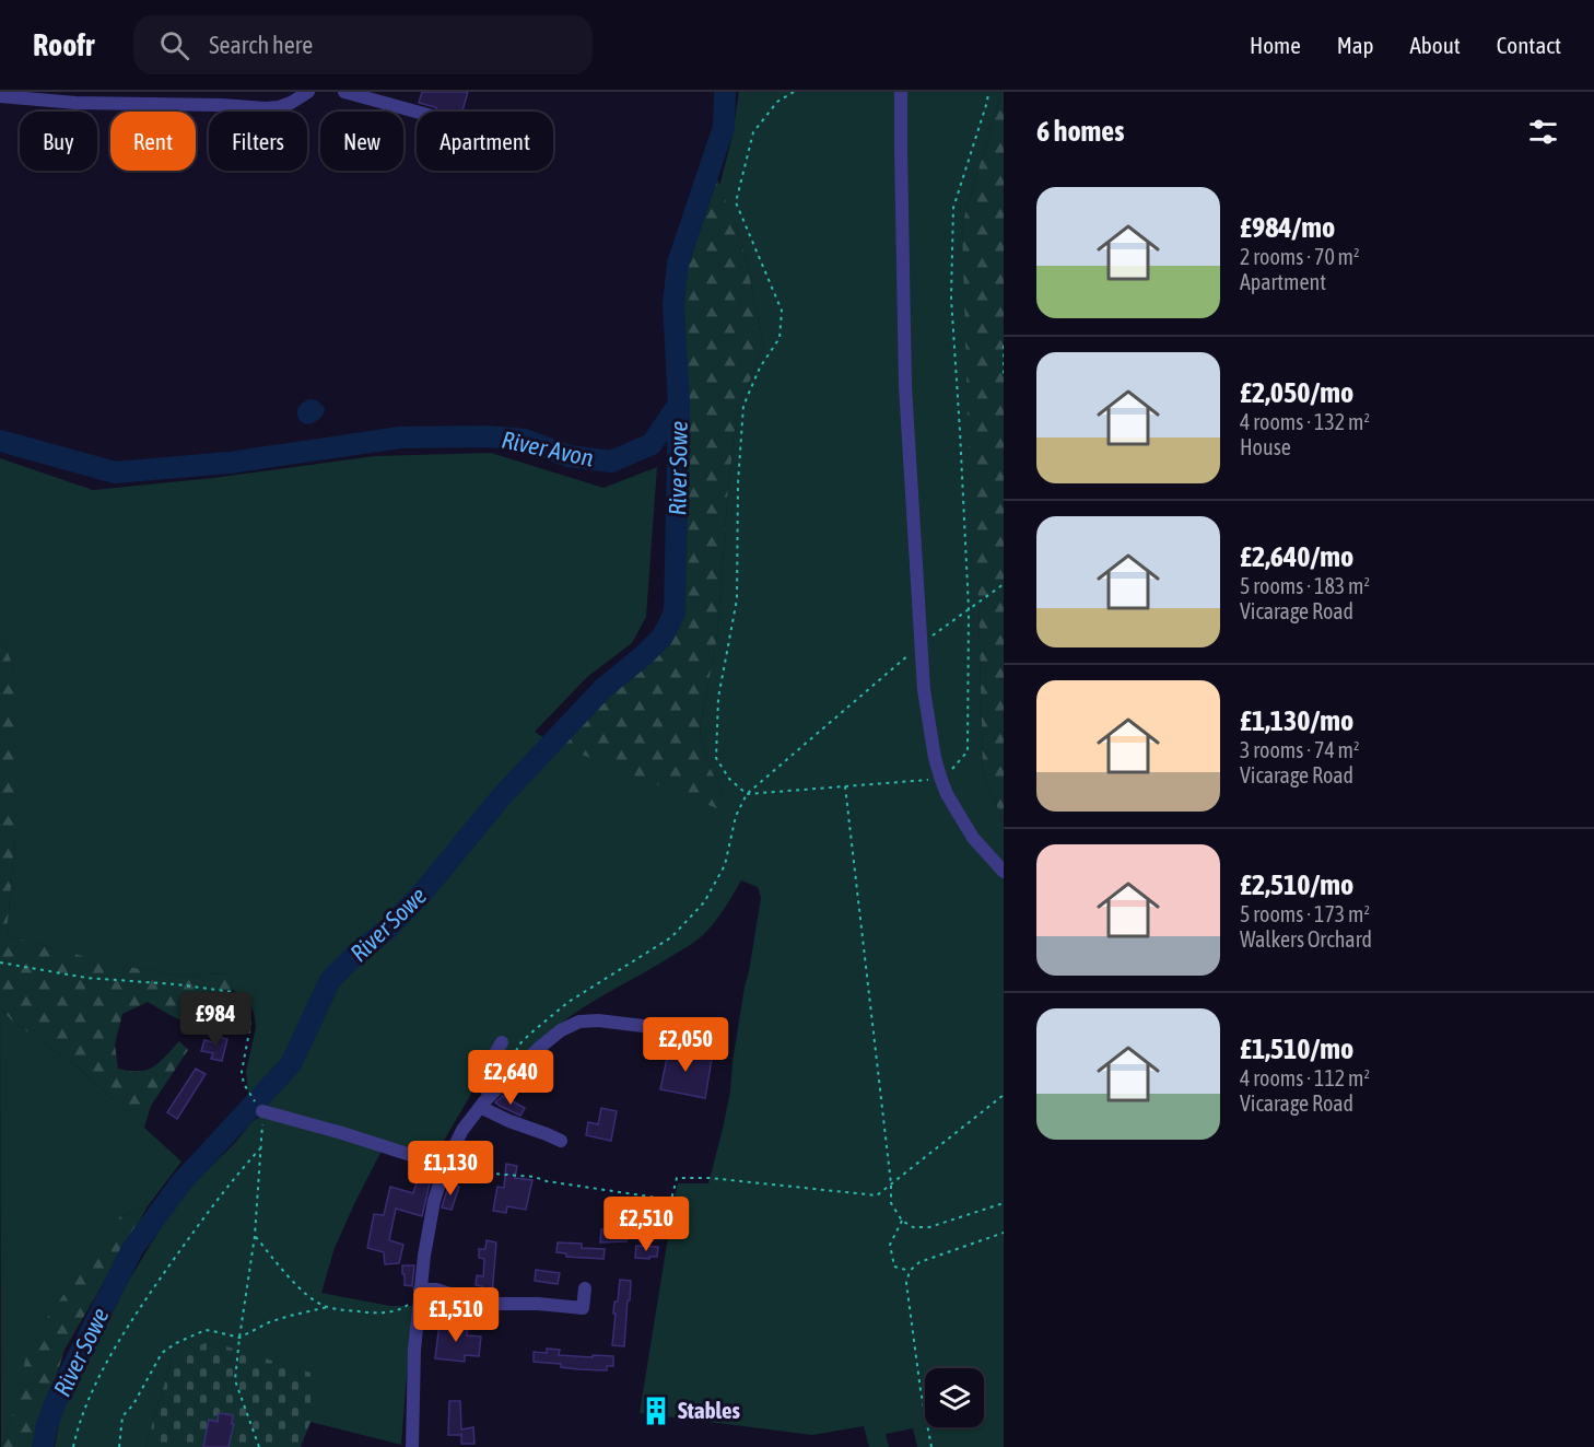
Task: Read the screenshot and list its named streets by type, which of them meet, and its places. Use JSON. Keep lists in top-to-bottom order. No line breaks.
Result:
{"water":["River Avon","River Sowe"],"places":{"building":["Stables"]},"page":{"header":"Roofr","search":"Search here","nav":["Home","Map","About","Contact"],"heading":"6 homes","chip":["Buy","Rent","Filters","New","Apartment"],"list":[{"name":"£984/mo","note":"2 rooms · 70 m² · Apartment"},{"name":"£2,050/mo","note":"4 rooms · 132 m² · House"},{"name":"£2,640/mo","note":"5 rooms · 183 m² · Vicarage Road"},{"name":"£1,130/mo","note":"3 rooms · 74 m² · Vicarage Road"},{"name":"£2,510/mo","note":"5 rooms · 173 m² · Walkers Orchard"},{"name":"£1,510/mo","note":"4 rooms · 112 m² · Vicarage Road"}],"price":["£984","£2,050","£2,640","£1,130","£2,510","£1,510"]}}
